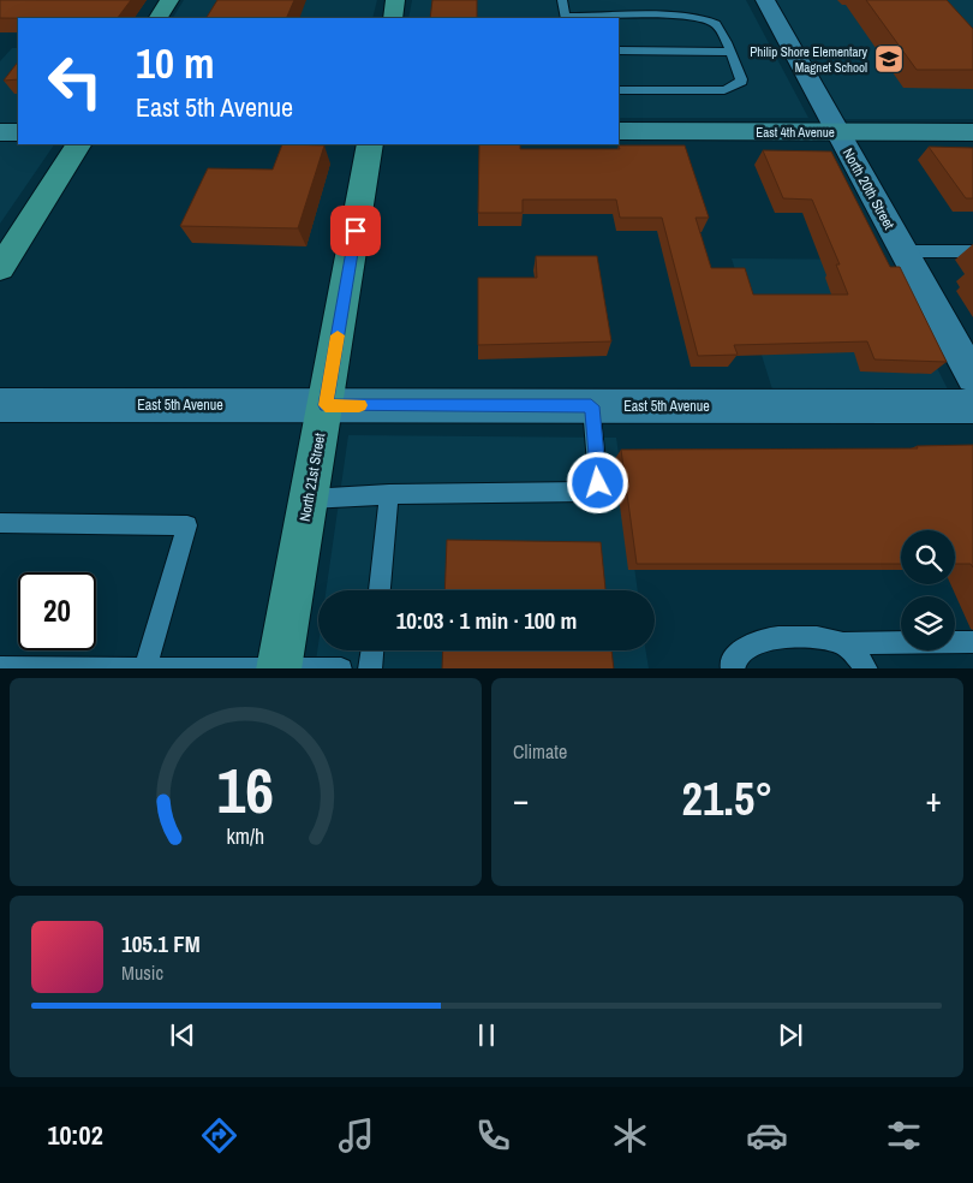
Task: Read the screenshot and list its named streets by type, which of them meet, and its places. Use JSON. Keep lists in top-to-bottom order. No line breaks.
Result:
{"streets":{"main road":["North 21st Street"],"street":["East 4th Avenue","North 20th Street","East 5th Avenue"]},"crossings":[["East 4th Avenue","North 20th Street"],["East 5th Avenue","North 21st Street"]],"places":{"school or university":["Philip Shore Elementary Magnet School"]},"page":{"turn":["10 m","East 5th Avenue"],"limit":"20","trip":"10:03 · 1 min · 100 m","tile":"Climate","heat":["−","21.5°","+"],"song":["105.1 FM","Music"],"tabs":"10:02","gauge":["16","km/h"]}}
